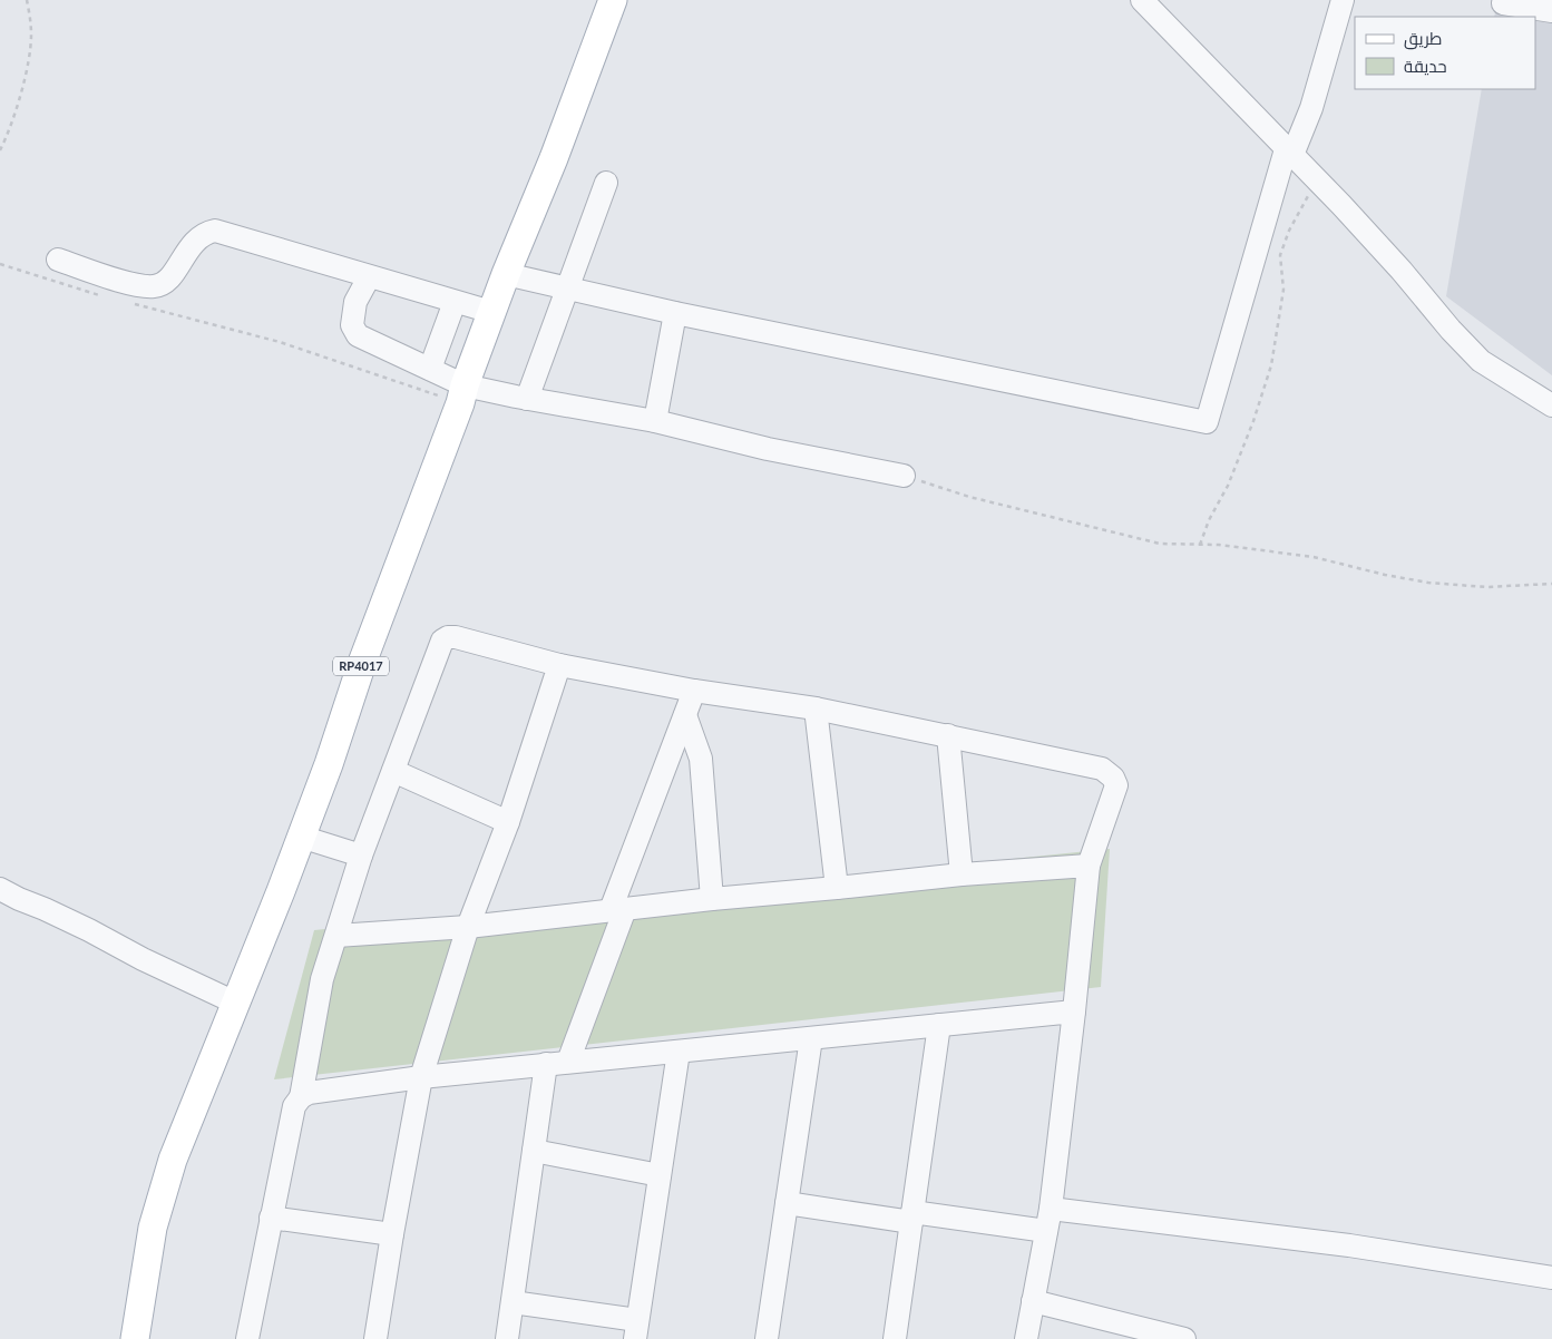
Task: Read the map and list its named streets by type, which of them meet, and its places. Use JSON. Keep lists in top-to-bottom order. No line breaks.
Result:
{"streets":{"main road":["RP4017"]},"legend":["طريق","حديقة"]}
